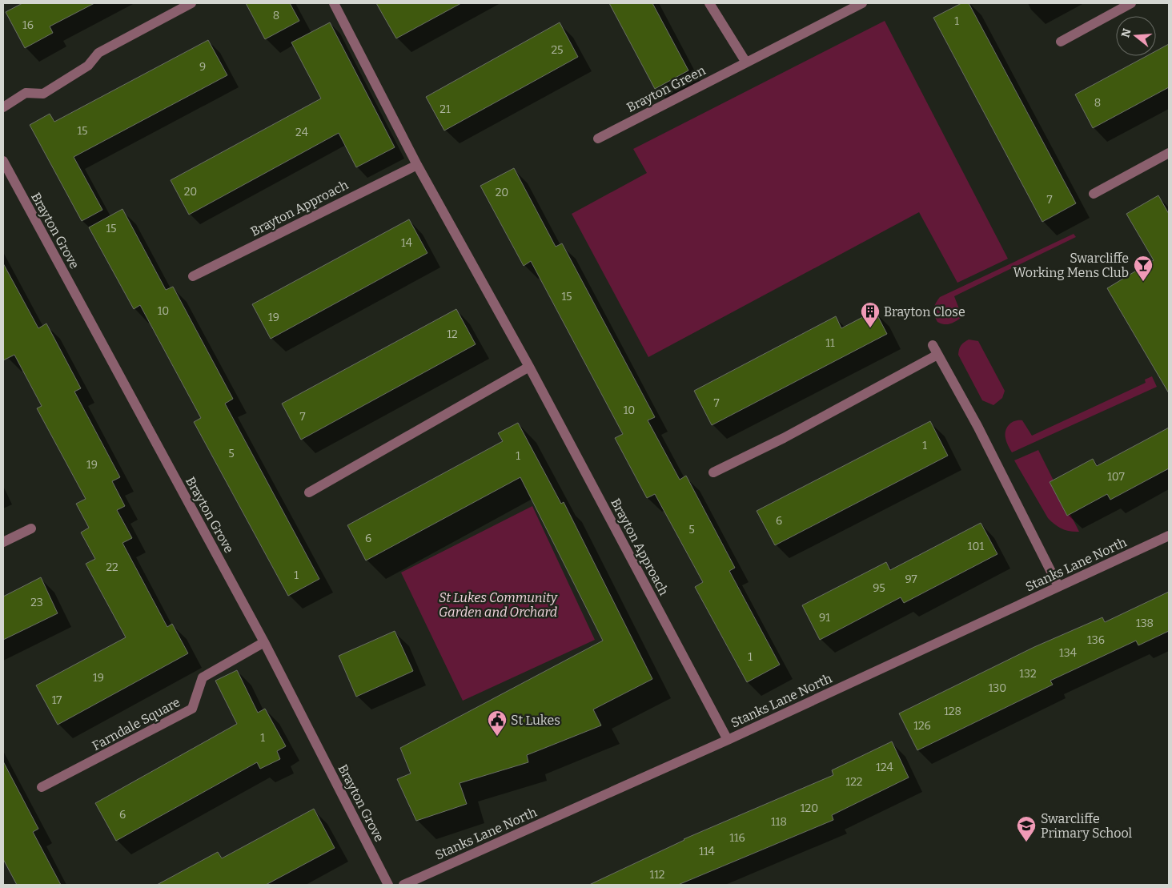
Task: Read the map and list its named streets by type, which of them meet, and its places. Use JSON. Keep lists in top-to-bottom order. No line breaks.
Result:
{"streets":{"street":["Brayton Green","Brayton Approach","Brayton Grove","Stanks Lane North","Farndale Square"]},"crossings":[["Brayton Approach","Stanks Lane North"],["Brayton Grove","Farndale Square"]],"parks":["St Lukes Community Garden and Orchard"],"places":{"bar":["Swarcliffe Working Mens Club"],"building":["Brayton Close"],"public building":["St Lukes"],"school or university":["Swarcliffe Primary School"]},"house_numbers":["8","1","16","25","9","8","21","15","24","20","20","7","15","14","15","10","19","12","11","7","10","7","1","5","1","19","107","6","5","6","101","22","1","97","95","23","91","138","136","134","1","132","19","130","17","128","126","1","124","122","120","6","118","116","114","112"],"north":"left"}
